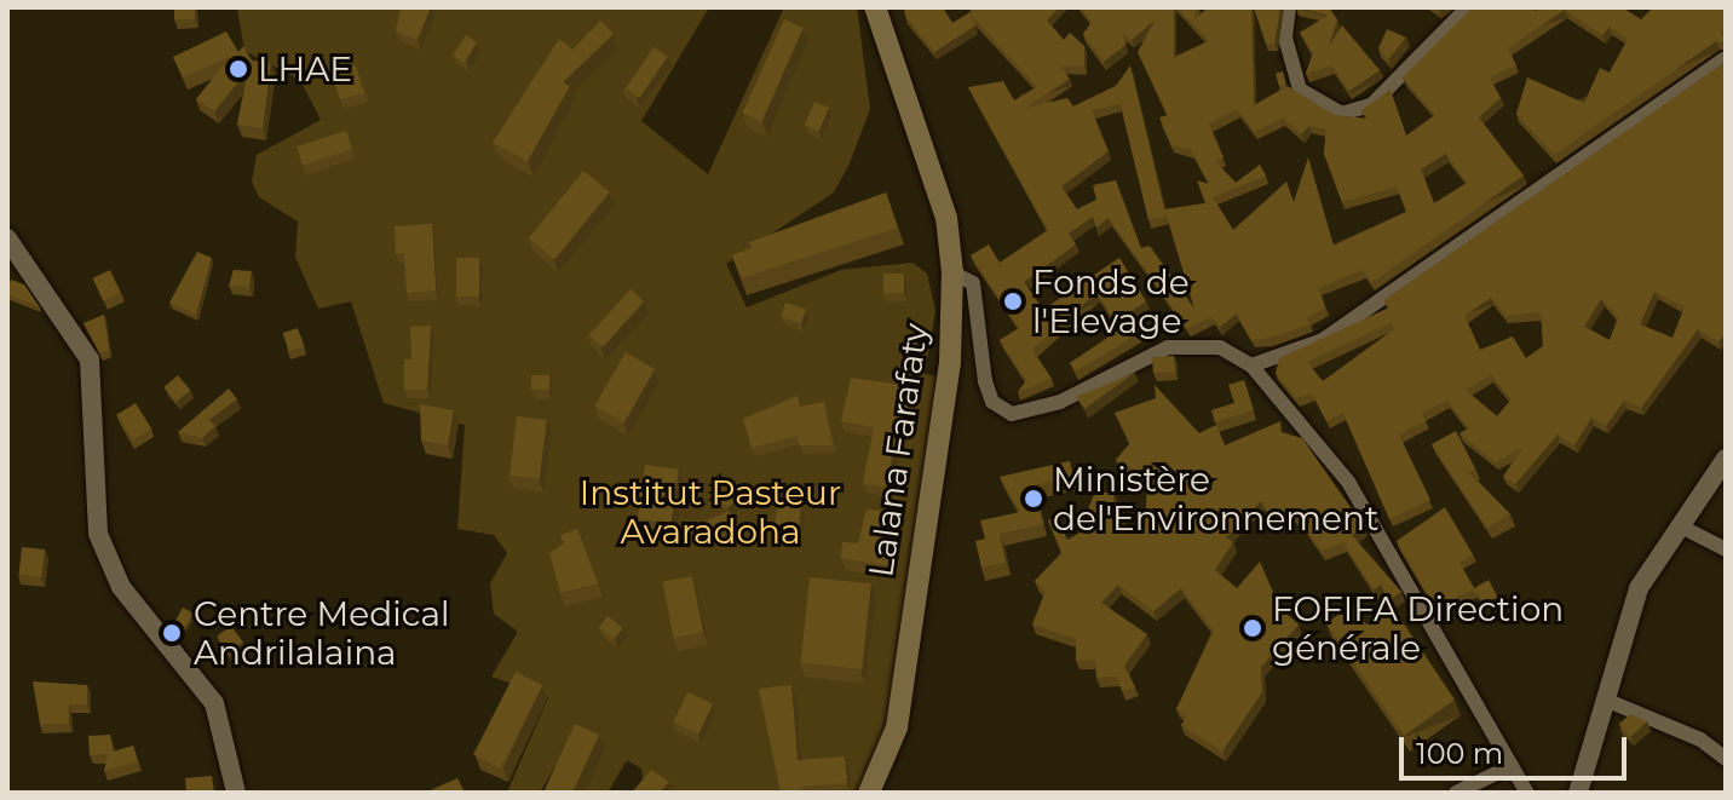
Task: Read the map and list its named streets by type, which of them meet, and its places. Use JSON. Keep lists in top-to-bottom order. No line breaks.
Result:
{"streets":{"main road":["Lalana Farafaty"]},"parks":["Institut Pasteur Avaradoha"],"places":["LHAE","Fonds de l'Elevage","Ministère del'Environnement","FOFIFA Direction générale","Centre Medical Andrilalaina"],"scale_bar":"100 m"}
